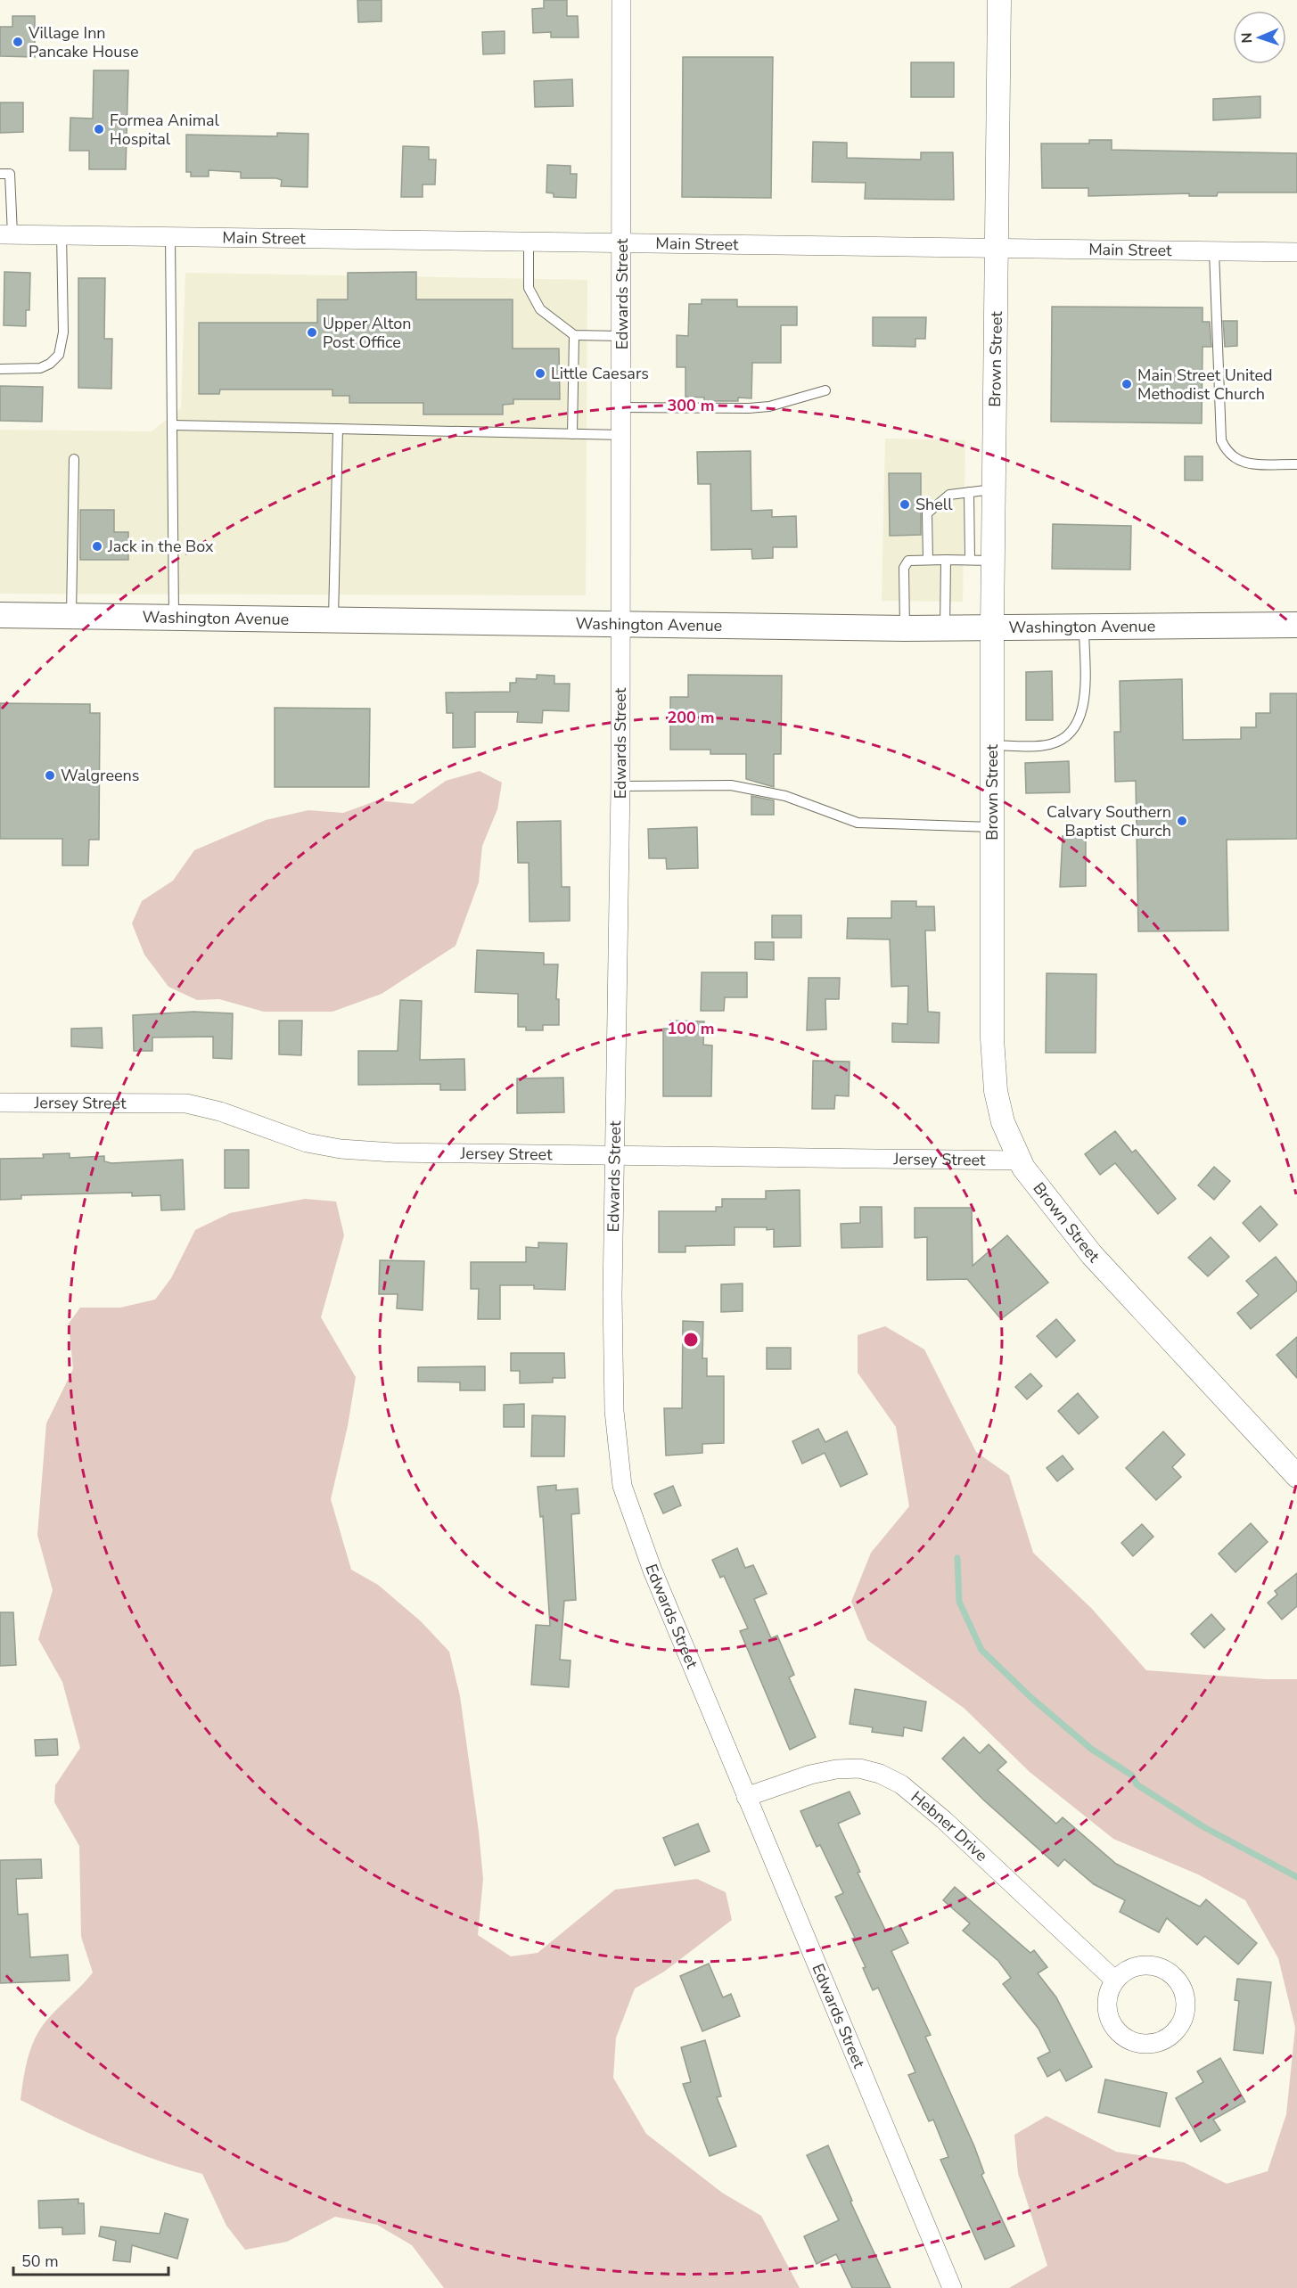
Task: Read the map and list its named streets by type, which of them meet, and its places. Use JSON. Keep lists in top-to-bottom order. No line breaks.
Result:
{"streets":{"main road":["Washington Avenue"],"street":["Main Street","Edwards Street","Brown Street","Jersey Street","Hebner Drive"]},"crossings":[["Main Street","Edwards Street"],["Main Street","Brown Street"],["Edwards Street","Washington Avenue"],["Edwards Street","Jersey Street"],["Edwards Street","Hebner Drive"],["Brown Street","Washington Avenue"],["Brown Street","Jersey Street"]],"places":["Village Inn Pancake House","Formea Animal Hospital","Upper Alton Post Office","Little Caesars","Main Street United Methodist Church","Shell","Jack in the Box","Walgreens","Calvary Southern Baptist Church"],"scale_bar":"50 m","north":"left","rings":["300 m","200 m","100 m"]}
